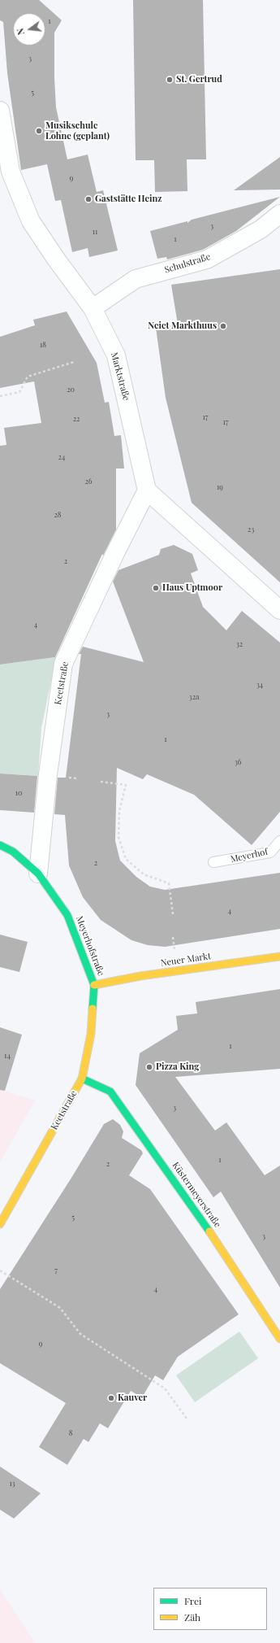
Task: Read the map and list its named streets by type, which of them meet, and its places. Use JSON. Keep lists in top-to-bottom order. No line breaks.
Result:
{"streets":{"street":["Schulstraße","Marktstraße","Keetstraße","Meyerhofstraße","Neuer Markt","Küstermeyerstraße"],"lane":["Meyerhof"]},"crossings":[["Schulstraße","Marktstraße"],["Marktstraße","Keetstraße"],["Keetstraße","Meyerhofstraße"],["Keetstraße","Neuer Markt"],["Keetstraße","Küstermeyerstraße"],["Meyerhofstraße","Neuer Markt"]],"places":["St. Gertrud","Musikschule Lohne (geplant)","Gaststätte Heinz","Neiet Markthuus","Haus Uptmoor","Pizza King","Kauver"],"house_numbers":["1","3","5","9","3","11","1","18","20","17","22","17","24","26","19","28","23","2","4","32","34","32a","3","1","36","10","2","4","1","14","3","1","2","5","3","7","4","9","8","13"],"legend":["Frei","Zäh"],"north":"left"}
